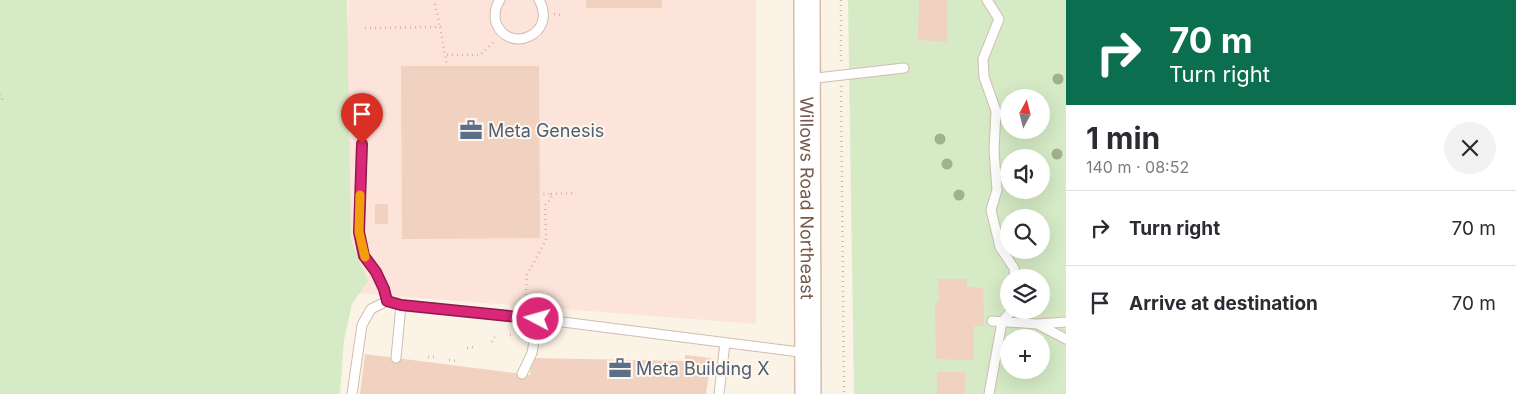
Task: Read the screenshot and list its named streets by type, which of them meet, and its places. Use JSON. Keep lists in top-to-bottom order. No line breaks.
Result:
{"streets":{"main road":["Willows Road Northeast"]},"places":{"office":["Meta Genesis","Meta Building X"]},"north":"top","page":{"turn":["70 m","Turn right"],"map_buttons":"+","heading":["1 min","140 m · 08:52"],"list":[{"name":"Turn right","value":"70 m"},{"name":"Arrive at destination","value":"70 m"}]}}
